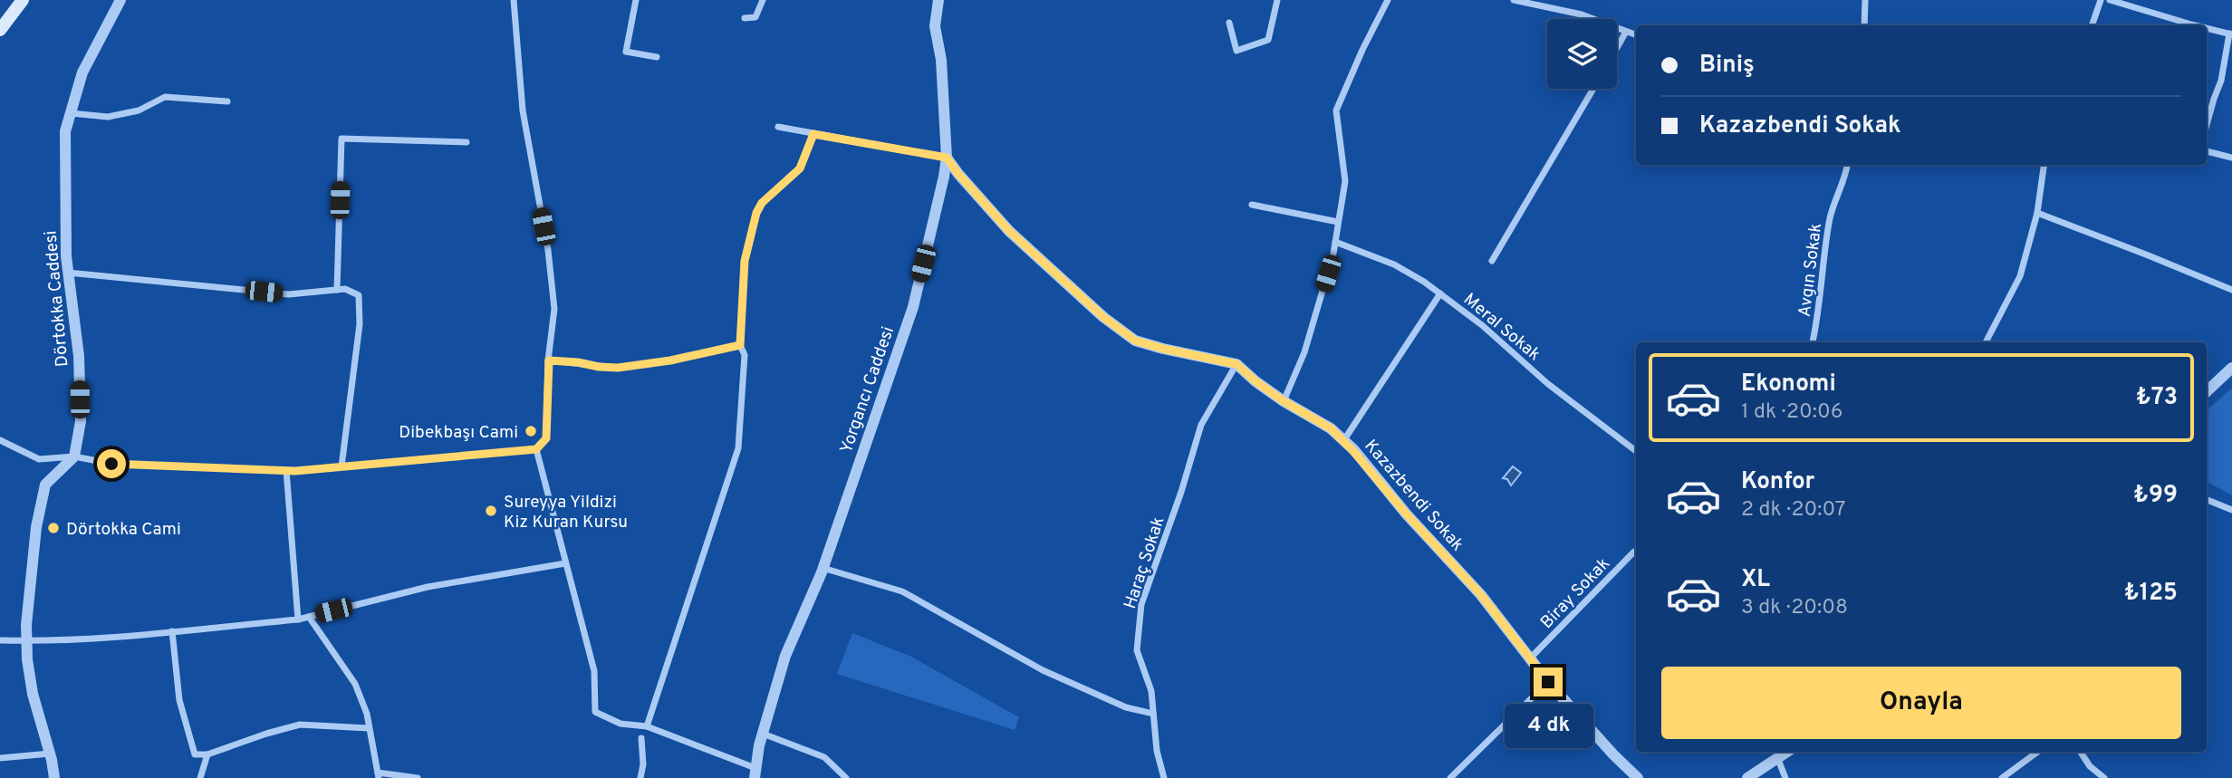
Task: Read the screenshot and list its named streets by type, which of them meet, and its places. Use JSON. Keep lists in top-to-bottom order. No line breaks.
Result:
{"streets":{"street":["Avgın Sokak","Dörtokka Caddesi","Meral Sokak","Yorgancı Caddesi","Kazazbendi Sokak","Haraç Sokak","Biray Sokak"]},"crossings":[["Yorgancı Caddesi","Kazazbendi Sokak"],["Kazazbendi Sokak","Haraç Sokak"],["Kazazbendi Sokak","Biray Sokak"]],"places":["Dibekbaşı Cami","Sureyya Yildizi Kiz Kuran Kursu","Dörtokka Cami"],"page":{"banner":["Biniş","Kazazbendi Sokak"],"list":[{"name":"Ekonomi","note":"1 dk · 20:06","value":"₺73"},{"name":"Konfor","note":"2 dk · 20:07","value":"₺99"},{"name":"XL","note":"3 dk · 20:08","value":"₺125"}],"buttons":"Onayla","bubble":"4 dk"}}
